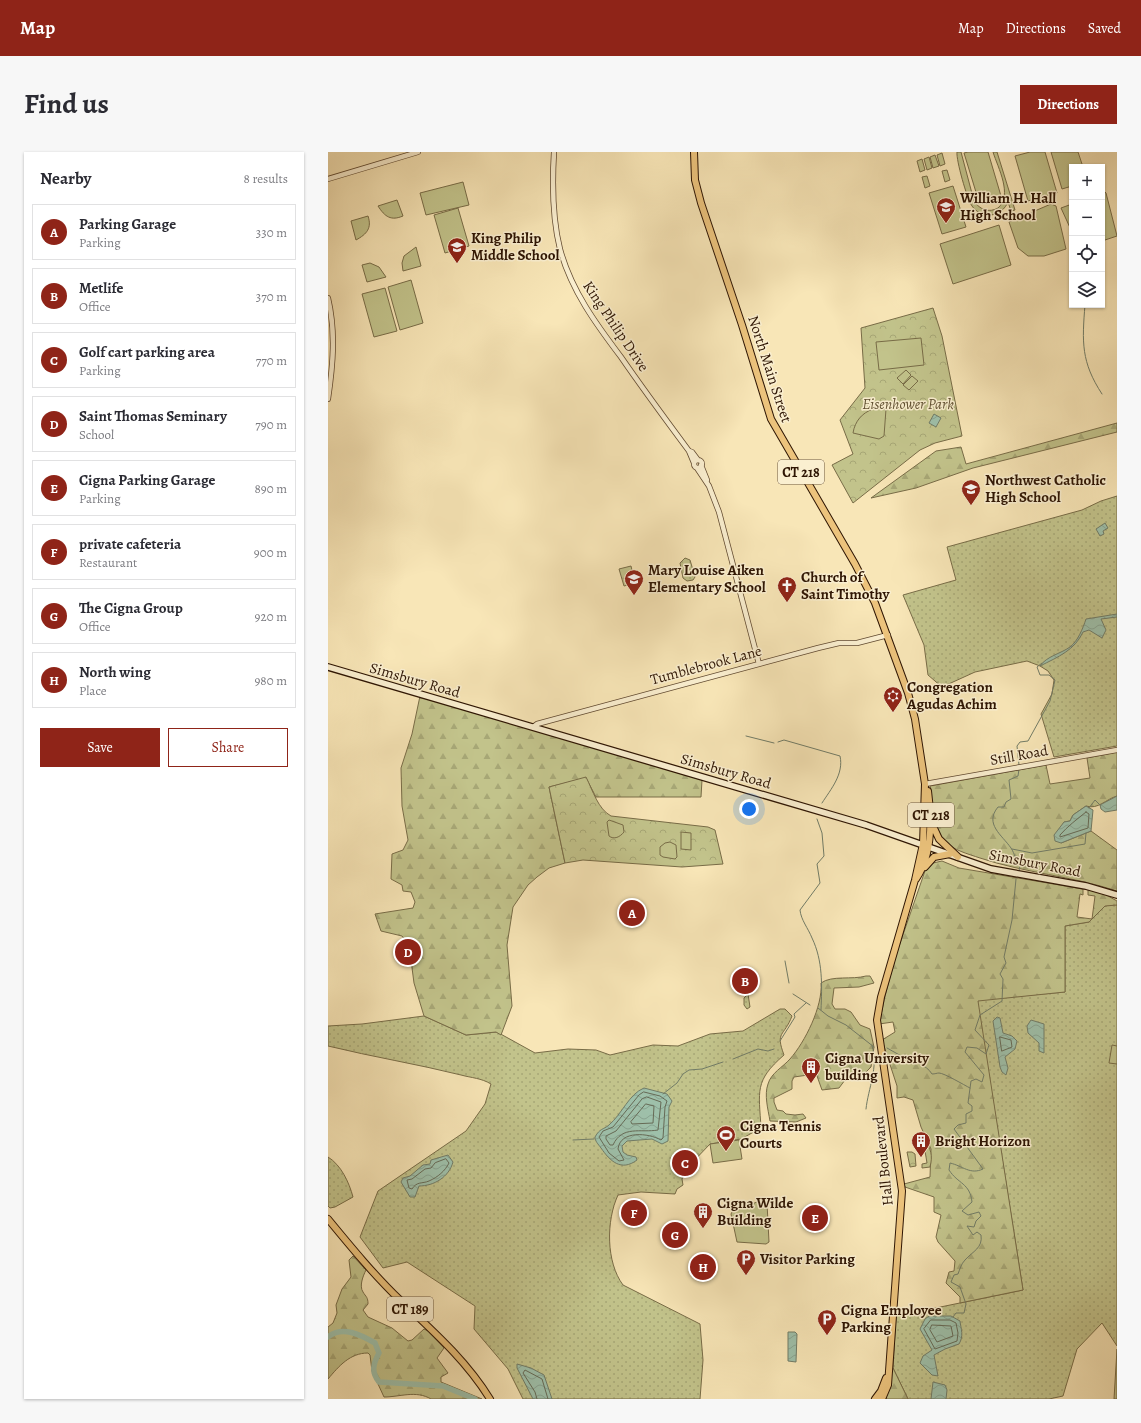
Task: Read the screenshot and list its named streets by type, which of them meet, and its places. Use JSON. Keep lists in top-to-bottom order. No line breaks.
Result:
{"streets":{"main road":["North Main Street","CT 218","Simsbury Road","Hall Boulevard","CT 189"],"street":["King Philip Drive","Tumblebrook Lane","Still Road"]},"crossings":[["King Philip Drive","Tumblebrook Lane"],["North Main Street","Tumblebrook Lane"],["North Main Street","Simsbury Road"],["North Main Street","Still Road"],["North Main Street","Hall Boulevard"],["Tumblebrook Lane","Simsbury Road"],["Simsbury Road","Hall Boulevard"]],"parks":["Eisenhower Park"],"places":{"school or university":["William H. Hall High School","King Philip Middle School","Northwest Catholic High School","Mary Louise Aiken Elementary School"],"church":["Church of Saint Timothy"],"synagogue":["Congregation Agudas Achim"],"building":["Cigna University building","Bright Horizon","Cigna Wilde Building"],"sports":["Cigna Tennis Courts"],"parking":["Visitor Parking","Cigna Employee Parking"]},"page":{"header":"Map","nav":["Map","Directions","Saved"],"title":"Find us","buttons":["Directions",["Save","Share"]],"heading":["Nearby","8 results"],"map_buttons":["+","−"],"list":[{"mark":"A","name":"Parking Garage","note":"Parking","value":"330 m"},{"mark":"B","name":"Metlife","note":"Office","value":"370 m"},{"mark":"C","name":"Golf cart parking area","note":"Parking","value":"770 m"},{"mark":"D","name":"Saint Thomas Seminary","note":"School","value":"790 m"},{"mark":"E","name":"Cigna Parking Garage","note":"Parking","value":"890 m"},{"mark":"F","name":"private cafeteria","note":"Restaurant","value":"900 m"},{"mark":"G","name":"The Cigna Group","note":"Office","value":"920 m"},{"mark":"H","name":"North wing","note":"Place","value":"980 m"}],"pins":["A","D","B","C","F","E","G","H"]}}
